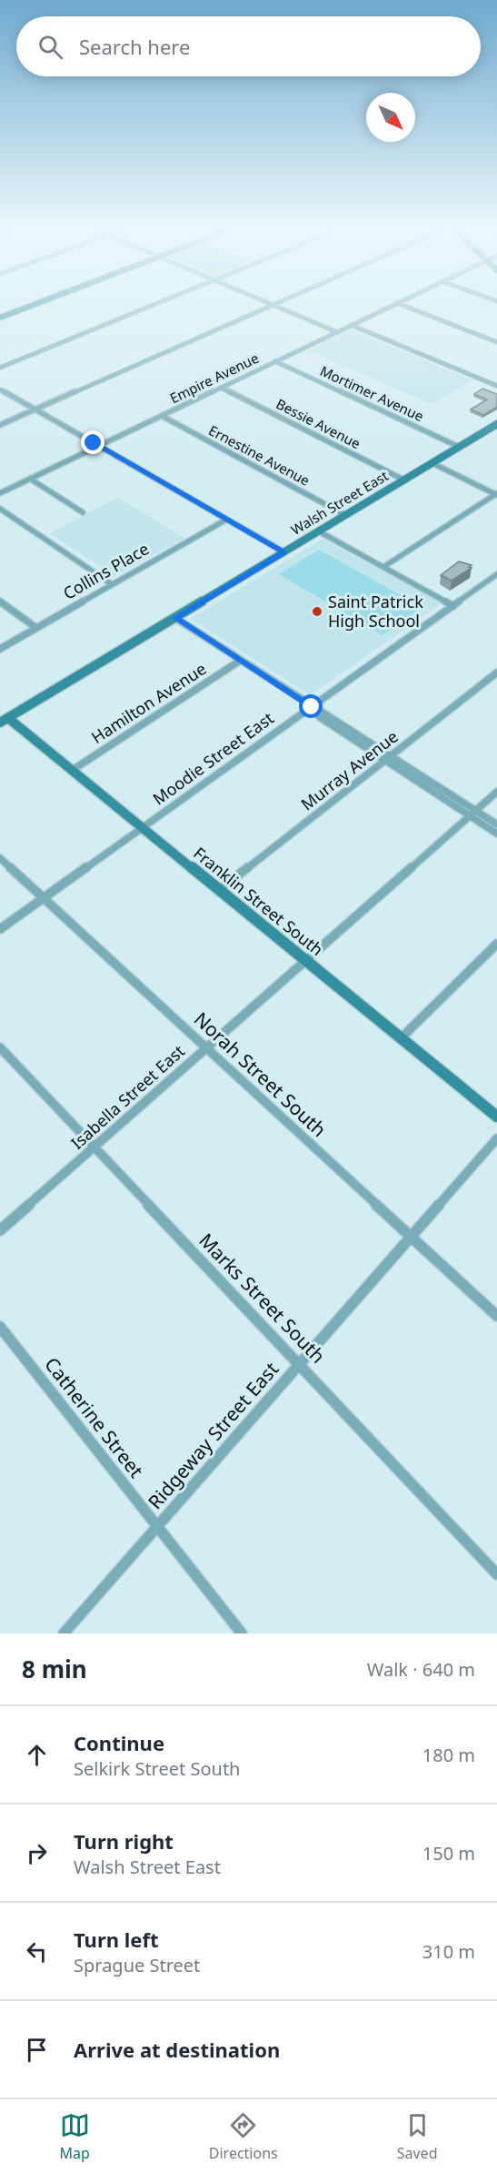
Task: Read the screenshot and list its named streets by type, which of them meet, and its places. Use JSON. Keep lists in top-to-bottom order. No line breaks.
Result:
{"streets":{"street":["Empire Avenue","Mortimer Avenue","Bessie Avenue","Ernestine Avenue","Walsh Street East","Collins Place","Hamilton Avenue","Moodie Street East","Murray Avenue","Franklin Street South","Norah Street South","Isabella Street East","Marks Street South","Catherine Street","Ridgeway Street East"]},"crossings":[["Empire Avenue","Mortimer Avenue"],["Empire Avenue","Bessie Avenue"],["Empire Avenue","Ernestine Avenue"],["Mortimer Avenue","Walsh Street East"],["Bessie Avenue","Walsh Street East"],["Ernestine Avenue","Walsh Street East"],["Walsh Street East","Franklin Street South"],["Hamilton Avenue","Franklin Street South"],["Moodie Street East","Franklin Street South"],["Moodie Street East","Norah Street South"],["Murray Avenue","Franklin Street South"],["Franklin Street South","Isabella Street East"],["Norah Street South","Isabella Street East"],["Norah Street South","Ridgeway Street East"],["Isabella Street East","Marks Street South"],["Marks Street South","Ridgeway Street East"],["Catherine Street","Ridgeway Street East"]],"places":["Saint Patrick High School"],"north":"bottom right","page":{"search":"Search here","heading":["8 min","Walk · 640 m"],"list":[["Continue","Selkirk Street South","180 m"],["Turn right","Walsh Street East","150 m"],["Turn left","Sprague Street","310 m"],"Arrive at destination"],"nav":["Map","Directions","Saved"]}}
